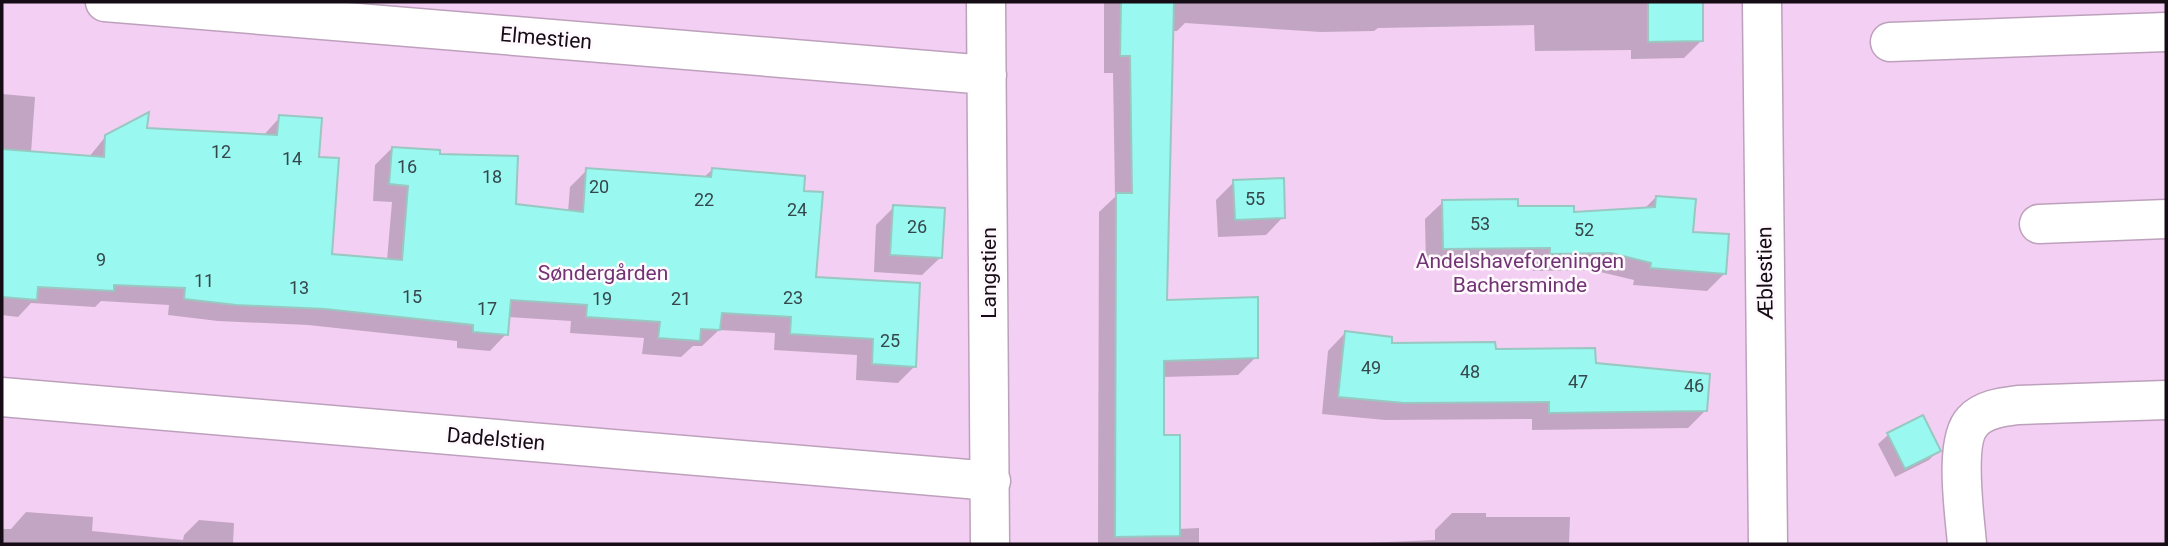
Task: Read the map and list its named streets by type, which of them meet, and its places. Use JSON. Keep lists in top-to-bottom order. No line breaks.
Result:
{"streets":{"lane":["Elmestien","Langstien","Æblestien","Dadelstien"]},"crossings":[["Elmestien","Langstien"],["Langstien","Dadelstien"]],"parks":["Andelshaveforeningen Bachersminde","Søndergården"],"house_numbers":["12","14","16","18","20","55","22","24","53","26","52","9","11","13","15","23","19","21","17","25","49","48","47","46"]}
